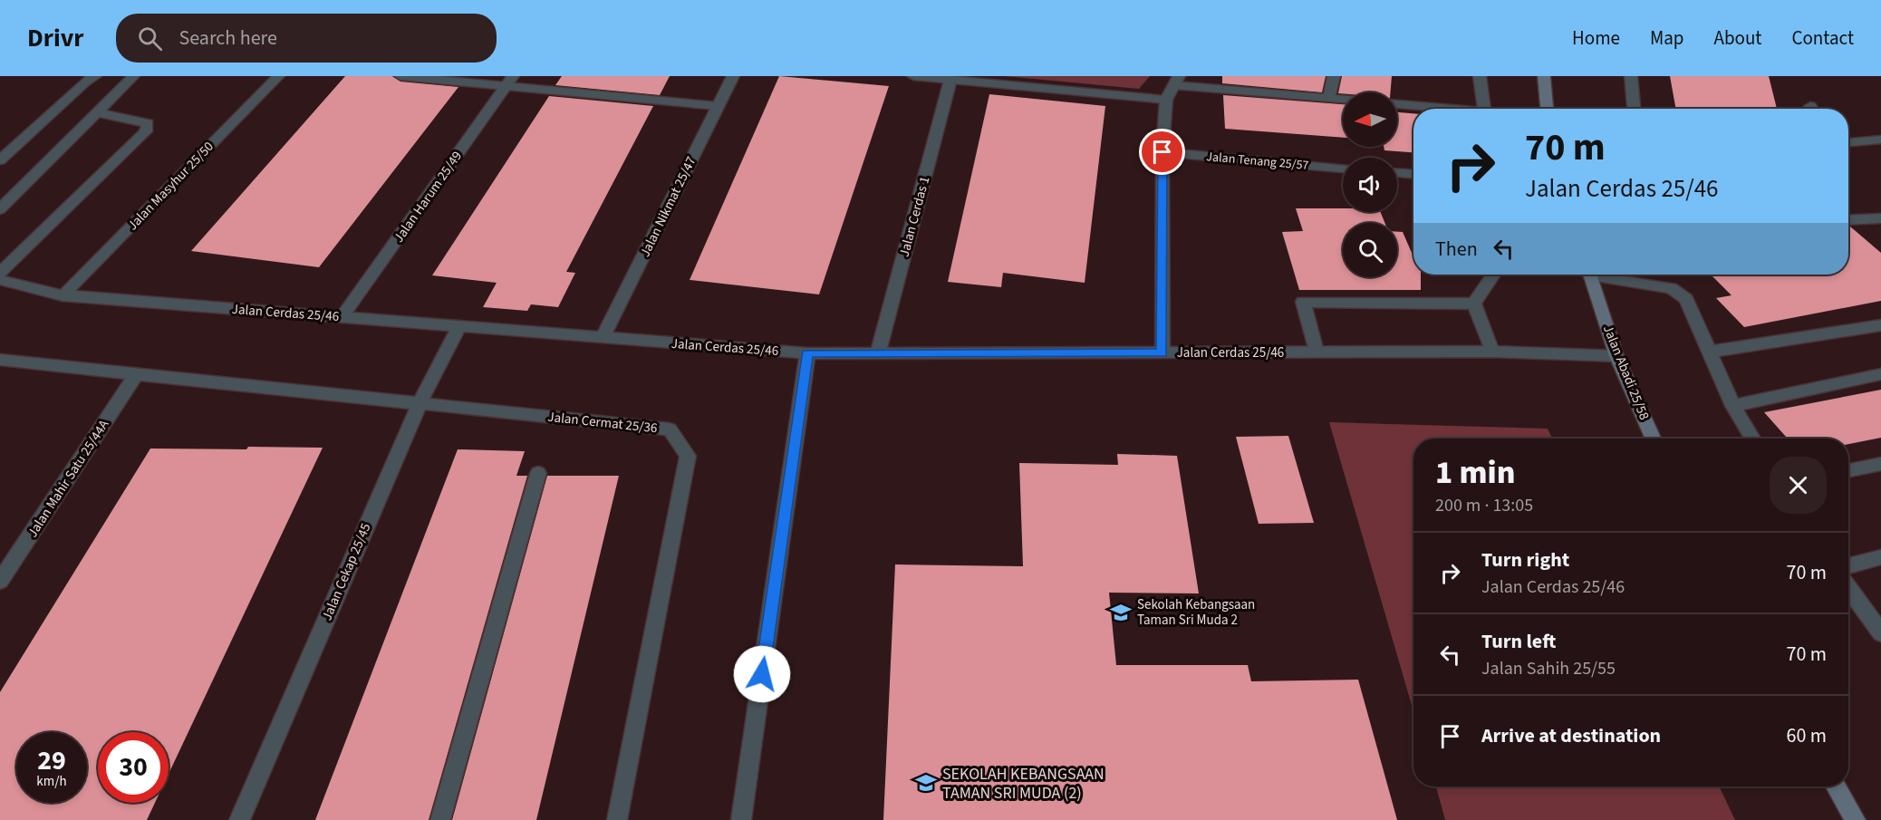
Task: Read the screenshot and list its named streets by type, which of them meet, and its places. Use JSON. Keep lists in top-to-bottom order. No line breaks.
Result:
{"streets":{"street":["Jalan Tenang 25/57","Jalan Masyhur 25/50","Jalan Harum 25/49","Jalan Nikmat 25/47","Jalan Cerdas 1","Jalan Cerdas 25/46","Jalan Abadi 25/58","Jalan Cermat 25/36","Jalan Mahir Satu 25/44A","Jalan Cekap 25/45"]},"crossings":[["Jalan Masyhur 25/50","Jalan Cerdas 25/46"],["Jalan Harum 25/49","Jalan Cerdas 25/46"],["Jalan Nikmat 25/47","Jalan Cerdas 25/46"],["Jalan Cerdas 1","Jalan Cerdas 25/46"],["Jalan Cerdas 25/46","Jalan Abadi 25/58"],["Jalan Cerdas 25/46","Jalan Cekap 25/45"],["Jalan Cermat 25/36","Jalan Mahir Satu 25/44A"],["Jalan Cermat 25/36","Jalan Cekap 25/45"]],"places":{"school or university":["Sekolah Kebangsaan Taman Sri Muda 2","SEKOLAH KEBANGSAAN TAMAN SRI MUDA (2)"]},"north":"left","page":{"header":"Drivr","search":"Search here","nav":["Home","Map","About","Contact"],"turn":["70 m","Jalan Cerdas 25/46"],"then":"Then","heading":["1 min","200 m · 13:05"],"list":[{"name":"Turn right","note":"Jalan Cerdas 25/46","value":"70 m"},{"name":"Turn left","note":"Jalan Sahih 25/55","value":"70 m"},{"name":"Arrive at destination","value":"60 m"}],"speed":"29 km/h","limit":"30"}}
